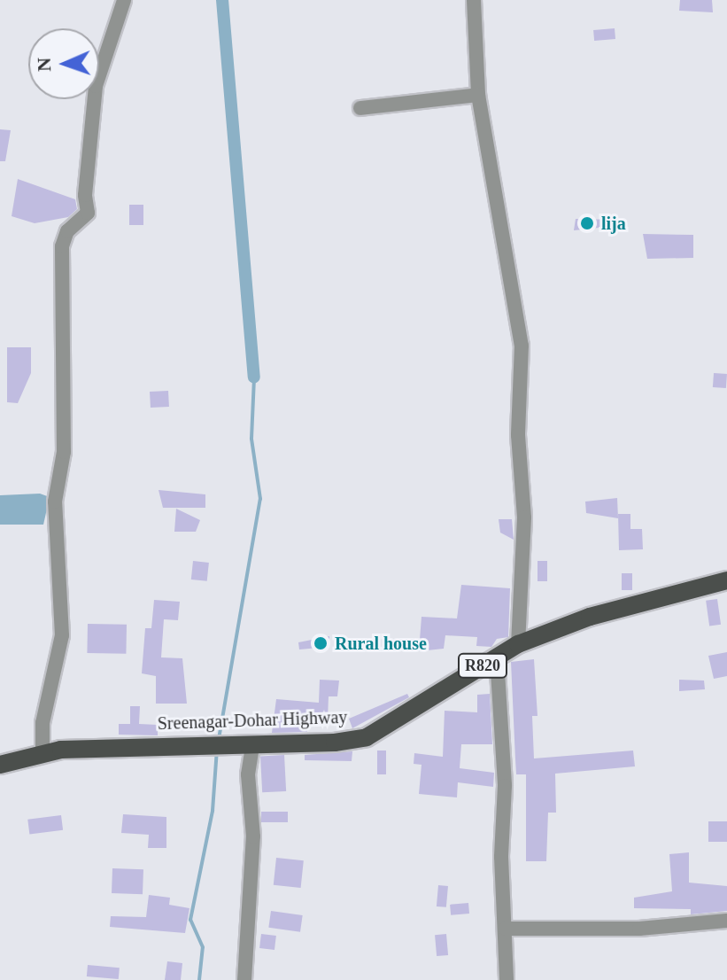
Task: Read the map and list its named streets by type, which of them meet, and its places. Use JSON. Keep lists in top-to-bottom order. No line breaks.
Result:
{"streets":{"main road":["R820","Sreenagar-Dohar Highway"]},"places":["lija","Rural house"],"north":"left"}
